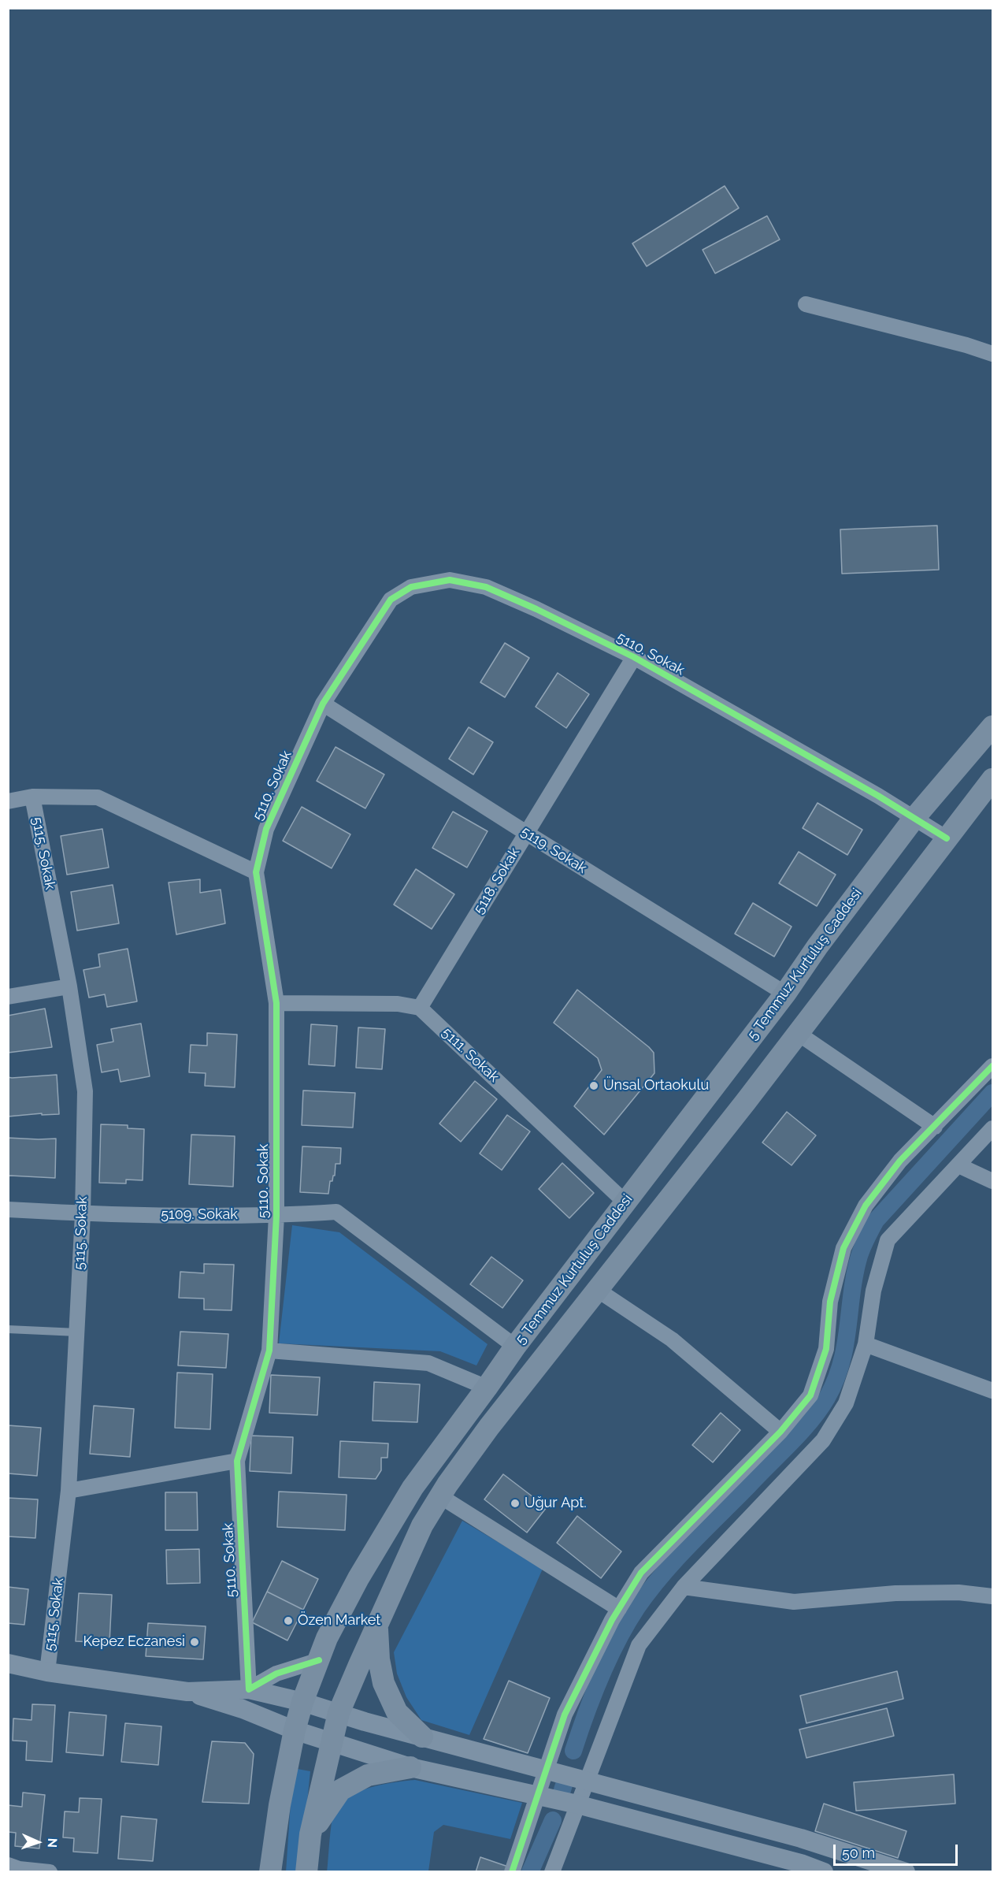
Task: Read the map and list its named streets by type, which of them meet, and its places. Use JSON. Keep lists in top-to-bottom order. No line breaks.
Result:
{"streets":{"main road":["5 Temmuz Kurtuluş Caddesi"],"street":["5110. Sokak","5119. Sokak","5115. Sokak","5118. Sokak","5111. Sokak","5109. Sokak"]},"crossings":[["5110. Sokak","5119. Sokak"],["5110. Sokak","5118. Sokak"],["5110. Sokak","5 Temmuz Kurtuluş Caddesi"],["5110. Sokak","5109. Sokak"],["5119. Sokak","5118. Sokak"],["5119. Sokak","5 Temmuz Kurtuluş Caddesi"],["5115. Sokak","5109. Sokak"],["5118. Sokak","5111. Sokak"],["5 Temmuz Kurtuluş Caddesi","5111. Sokak"],["5 Temmuz Kurtuluş Caddesi","5109. Sokak"]],"places":["Ünsal Ortaokulu","Uğur Apt.","Özen Market","Kepez Eczanesi"],"scale_bar":"50 m","north":"right"}
